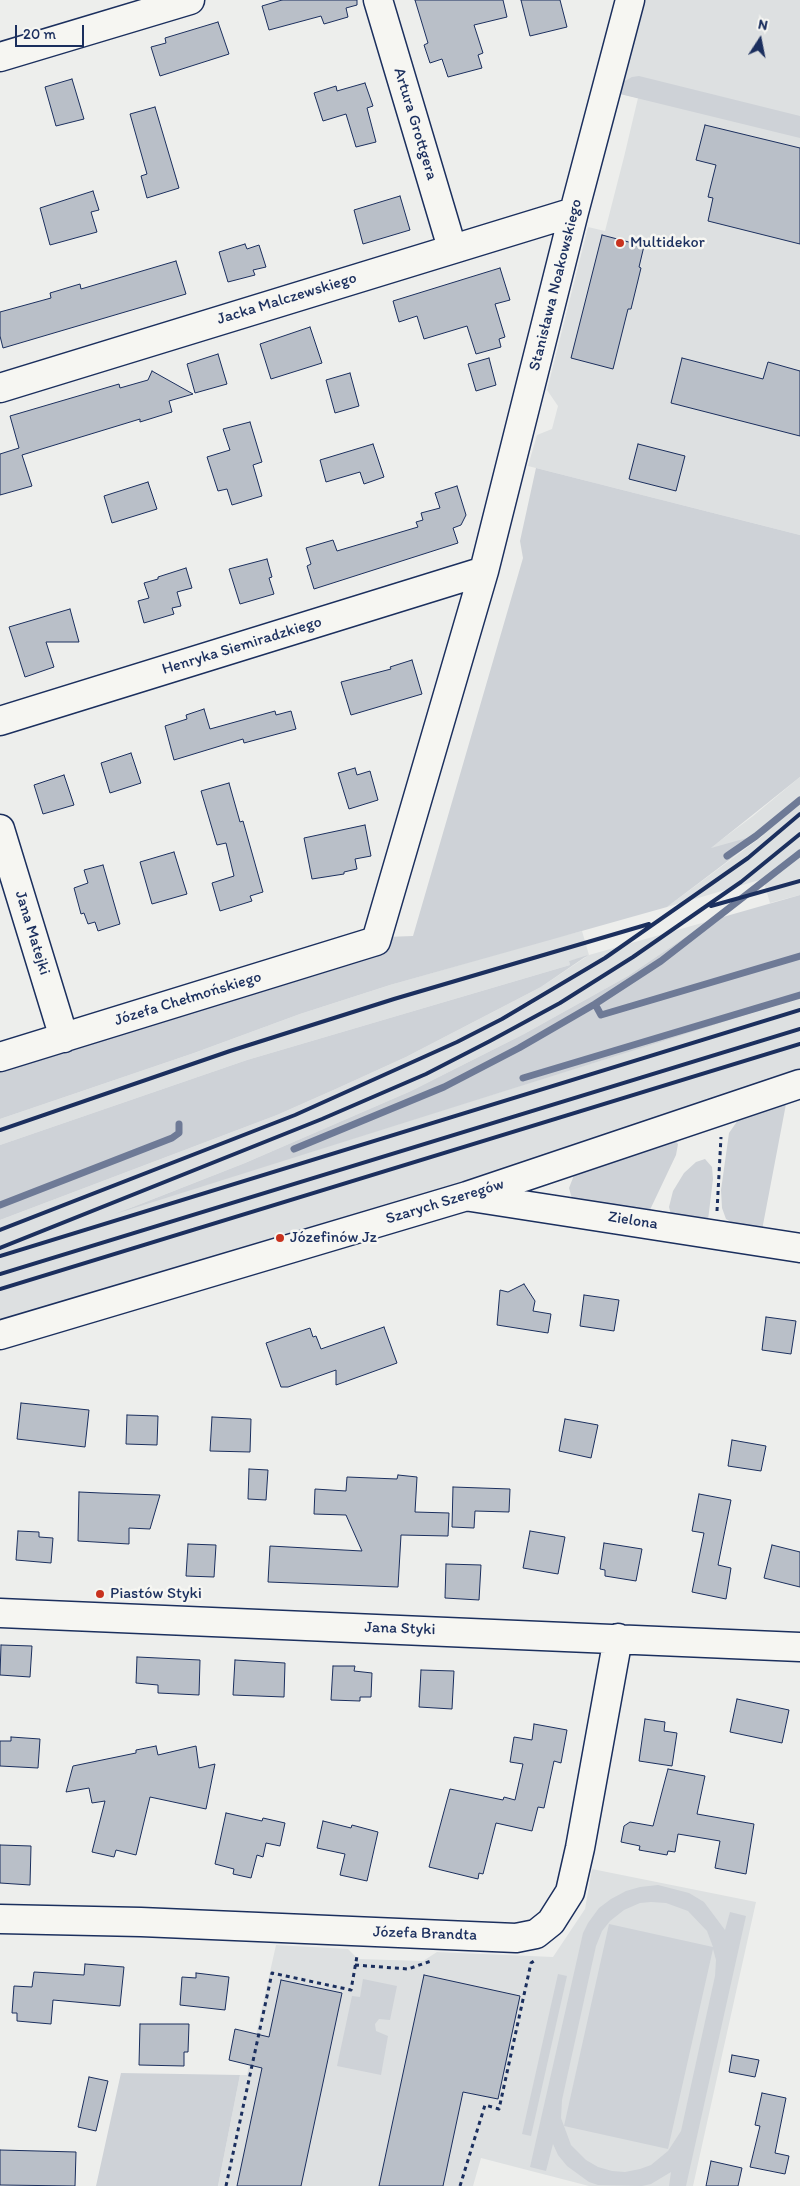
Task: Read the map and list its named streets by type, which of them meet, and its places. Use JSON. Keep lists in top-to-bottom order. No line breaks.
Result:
{"streets":{"street":["Artura Grottgera","Stanisława Noakowskiego","Jacka Malczewskiego","Henryka Siemiradzkiego","Jana Matejki","Józefa Chełmońskiego","Szarych Szeregów","Zielona","Jana Styki","Józefa Brandta"]},"crossings":[["Artura Grottgera","Jacka Malczewskiego"],["Stanisława Noakowskiego","Jacka Malczewskiego"],["Stanisława Noakowskiego","Henryka Siemiradzkiego"],["Stanisława Noakowskiego","Józefa Chełmońskiego"],["Jana Matejki","Józefa Chełmońskiego"],["Szarych Szeregów","Zielona"]],"places":["Multidekor","Józefinów Jz","Piastów Styki"],"scale_bar":"20 m","north":"top"}
